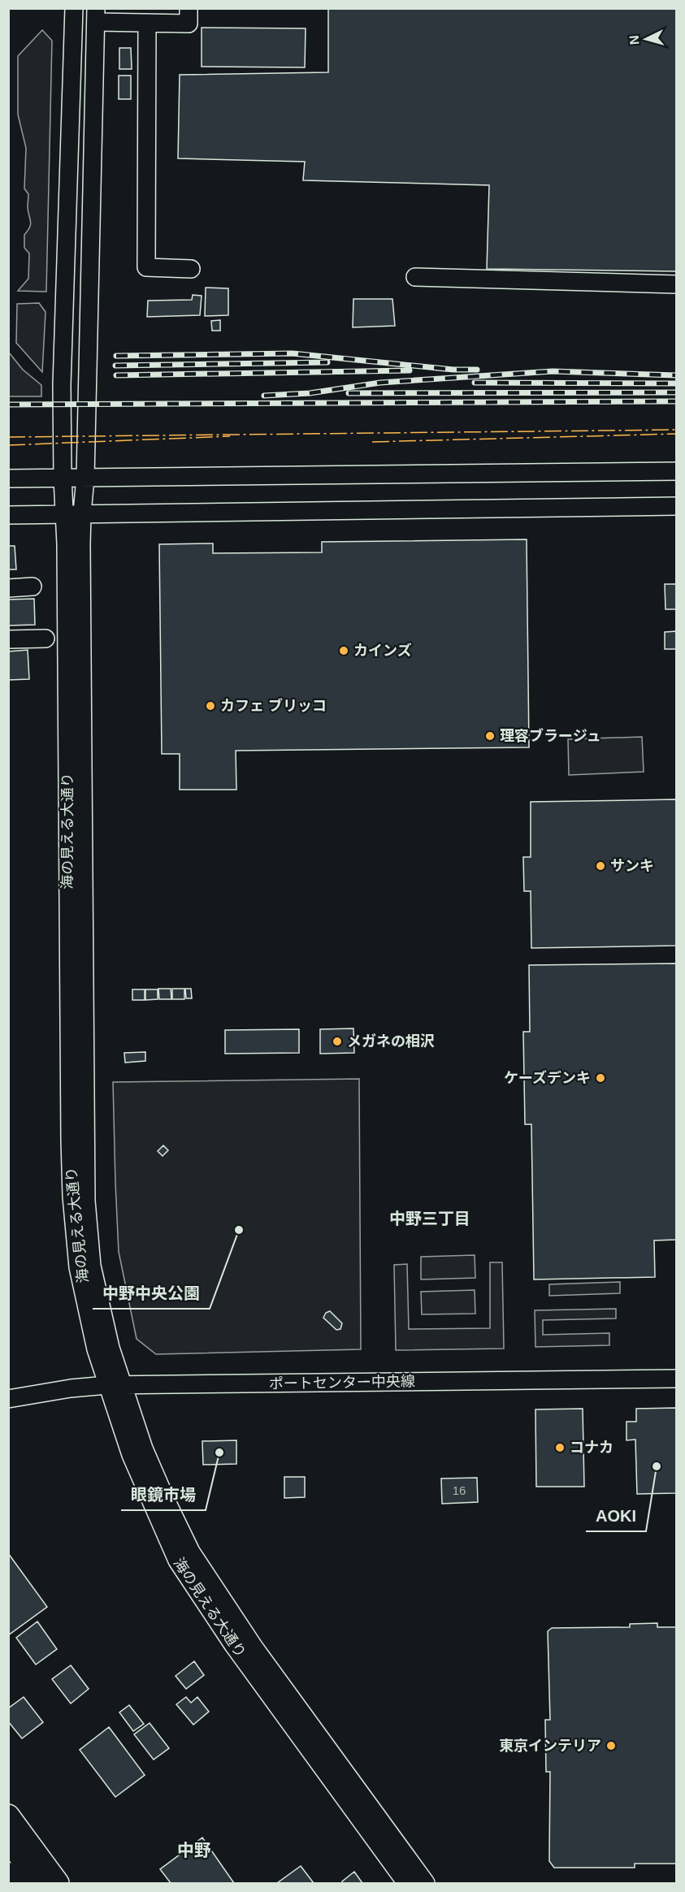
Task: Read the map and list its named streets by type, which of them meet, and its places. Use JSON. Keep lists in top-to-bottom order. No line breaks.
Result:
{"streets":{"street":["海の見える大通り","ポートセンター中央線"]},"crossings":[["海の見える大通り","ポートセンター中央線"]],"districts":["中野三丁目","中野"],"places":["カインズ","カフェ ブリッコ","理容ブラージュ","サンキ","メガネの相沢","ケーズデンキ","中野中央公園","コナカ","眼鏡市場","AOKI","東京インテリア"],"house_numbers":["16"],"north":"left"}
